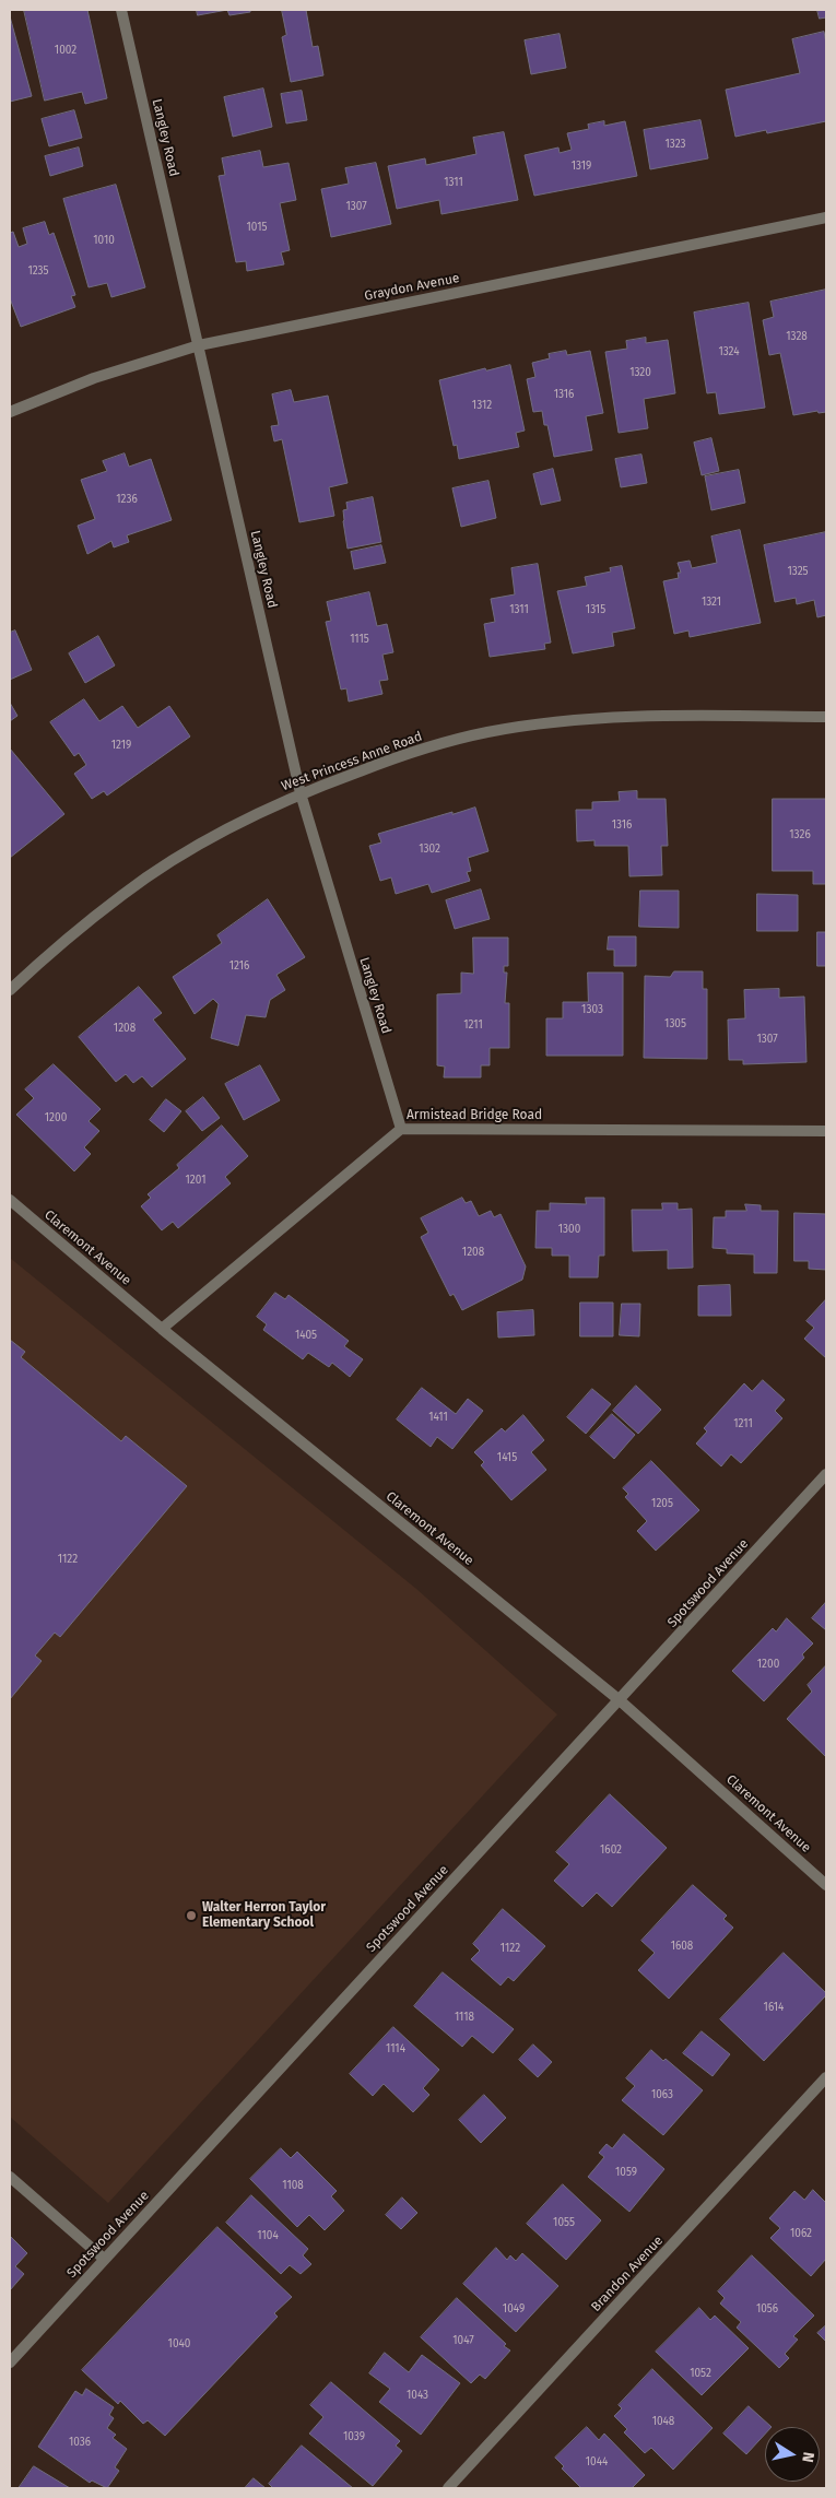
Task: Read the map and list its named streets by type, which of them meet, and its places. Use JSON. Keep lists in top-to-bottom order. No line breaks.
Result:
{"streets":{"street":["Langley Road","Graydon Avenue","West Princess Anne Road","Armistead Bridge Road","Claremont Avenue","Spotswood Avenue","Brandon Avenue"]},"crossings":[["Langley Road","Graydon Avenue"],["Langley Road","West Princess Anne Road"],["Langley Road","Armistead Bridge Road"],["Armistead Bridge Road","Claremont Avenue"],["Claremont Avenue","Spotswood Avenue"]],"places":["Walter Herron Taylor Elementary School"],"house_numbers":["1002","1323","1319","1311","1307","1015","1010","1235","1328","1324","1320","1316","1312","1236","1325","1321","1311","1315","1115","1219","1316","1326","1302","1216","1303","1305","1211","1208","1307","1200","1201","1300","1208","1405","1411","1211","1415","1205","1122","1200","1602","1608","1122","1614","1118","1114","1063","1059","1108","1055","1062","1104","1049","1056","1047","1040","1052","1043","1048","1039","1036","1044"],"north":"right"}
